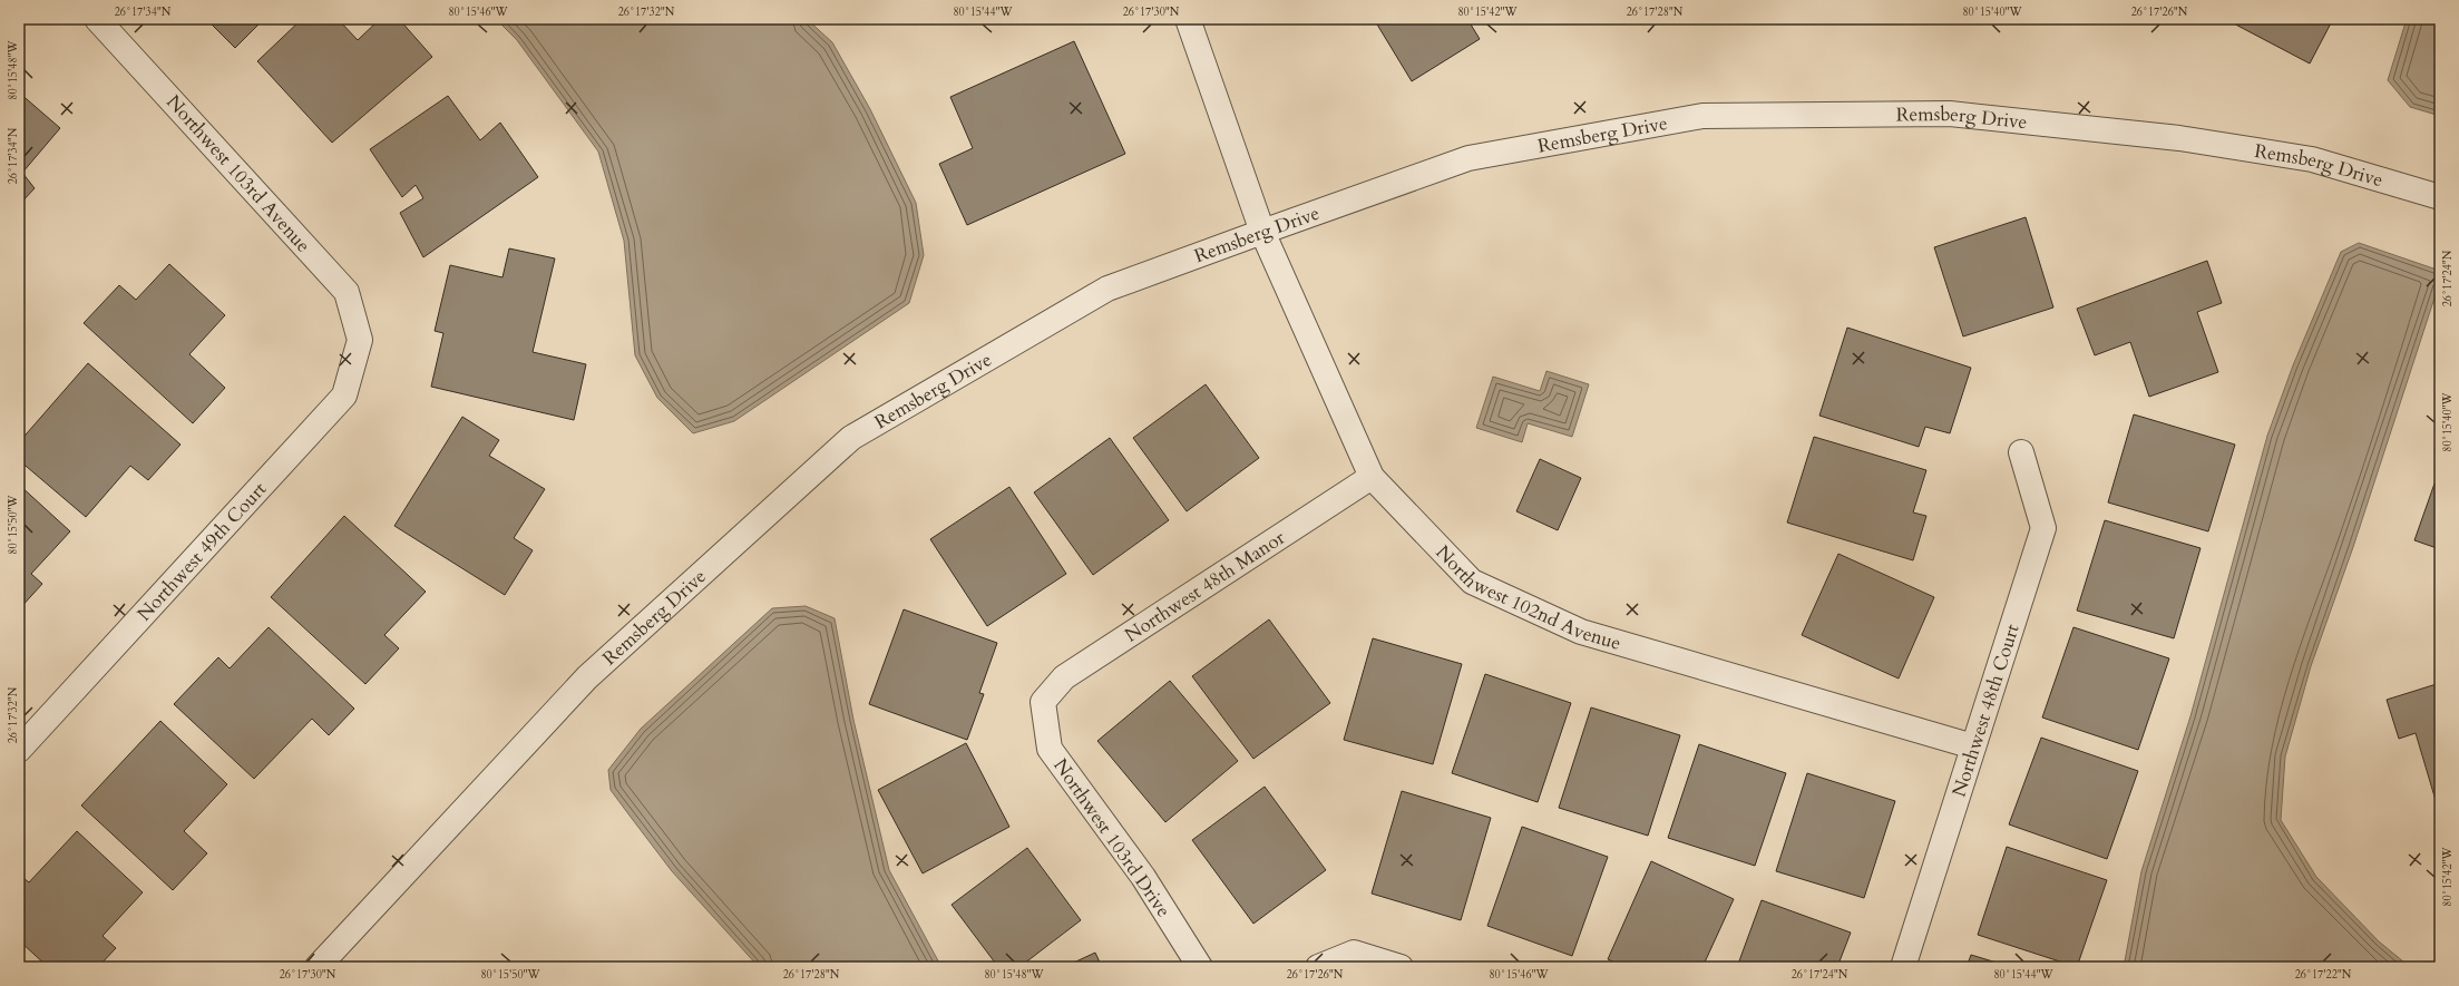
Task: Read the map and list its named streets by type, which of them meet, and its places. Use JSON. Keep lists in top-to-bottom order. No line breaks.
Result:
{"streets":{"street":["Remsberg Drive","Northwest 103rd Avenue","Northwest 49th Court","Northwest 48th Manor","Northwest 102nd Avenue","Northwest 48th Court","Northwest 103rd Drive"]},"crossings":[["Remsberg Drive","Northwest 102nd Avenue"],["Northwest 103rd Avenue","Northwest 49th Court"],["Northwest 48th Manor","Northwest 102nd Avenue"],["Northwest 48th Manor","Northwest 103rd Drive"],["Northwest 102nd Avenue","Northwest 48th Court"]],"coordinates":["26°17'34\"N","80°15'46\"W","26°17'32\"N","80°15'44\"W","26°17'30\"N","80°15'42\"W","26°17'28\"N","80°15'40\"W","26°17'26\"N","80°15'48\"W","26°17'24\"N","80°15'50\"W","26°17'22\"N"]}
